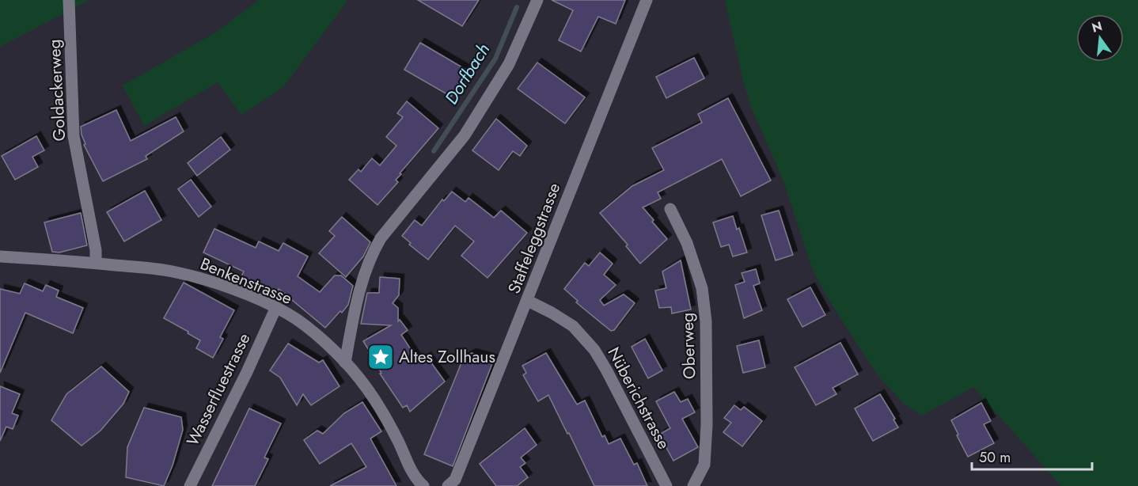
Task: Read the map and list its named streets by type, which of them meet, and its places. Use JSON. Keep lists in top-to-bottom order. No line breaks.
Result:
{"streets":{"street":["Goldackerweg","Staffeleggstrasse","Benkenstrasse","Oberweg","Wasserfluestrasse","Nüberichstrasse"]},"crossings":[["Goldackerweg","Benkenstrasse"],["Staffeleggstrasse","Nüberichstrasse"],["Benkenstrasse","Wasserfluestrasse"]],"water":["Dorfbach"],"places":{"place":["Altes Zollhaus"]},"scale_bar":"50 m","north":"top"}
